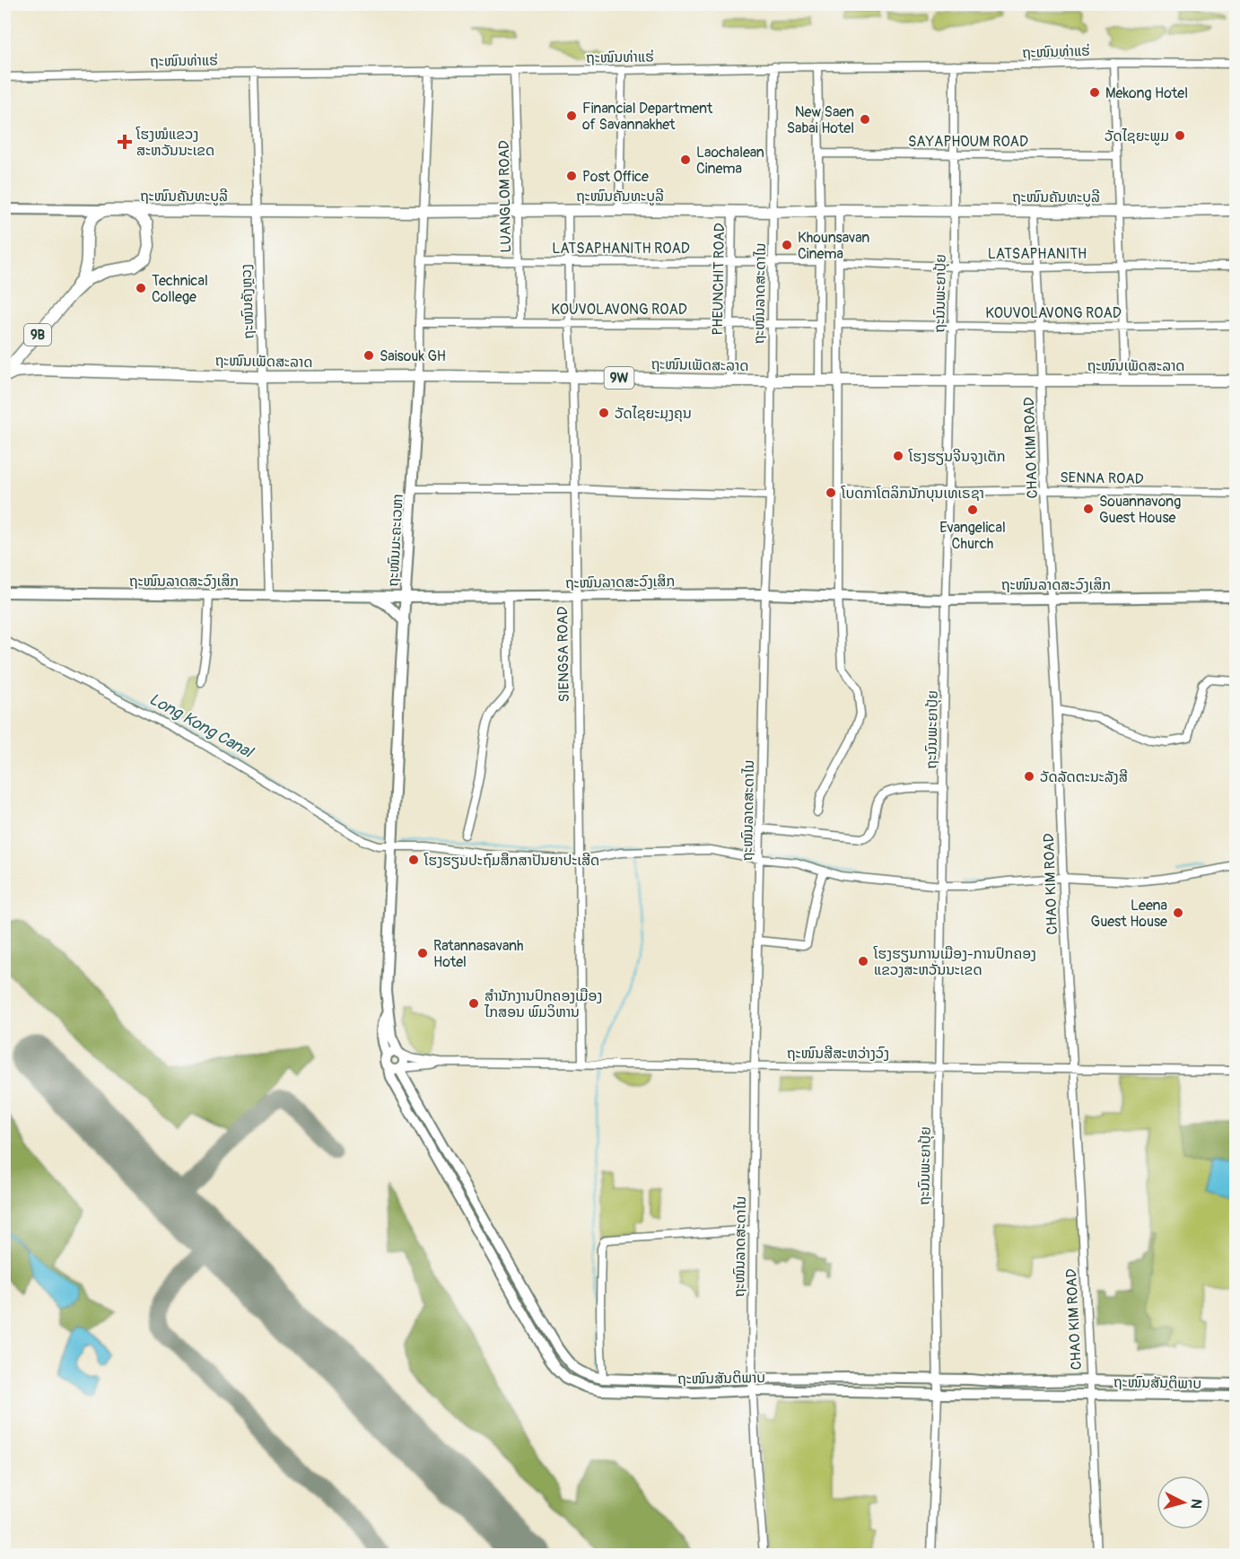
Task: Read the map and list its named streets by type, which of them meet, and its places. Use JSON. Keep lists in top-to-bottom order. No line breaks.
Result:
{"streets":{"main road":["ຖະໜົນຄັນທະບູລີ","9B","ຖະໜົນເພັດສະລາດ","9W"],"street":["ຖະໜົນທ່າແຮ່","SAYAPHOUM ROAD","LUANGLOM ROAD","LATSAPHANITH ROAD","LATSAPHANITH","PHEUNCHIT ROAD","ຖະໜົນລາດສະດາໄນ","ຖະນົນພະຍາປຸ້ຍ","ຖະໜົນຄັງຫຼວງ","KOUVOLAVONG ROAD","CHAO KIM ROAD","SENNA ROAD","ຖະໜົນມະຄະເວຫາ","ຖະໜົນລາດສະວົງເສິກ","SIENGSA ROAD","ຖະໜົນສີສະຫວ່າງວົງ","ຖະໜົນສັນຕິພາບ"]},"crossings":[["ຖະໜົນທ່າແຮ່","LUANGLOM ROAD"],["ຖະໜົນທ່າແຮ່","ຖະໜົນລາດສະດາໄນ"],["ຖະໜົນທ່າແຮ່","ຖະນົນພະຍາປຸ້ຍ"],["ຖະໜົນທ່າແຮ່","ຖະໜົນຄັງຫຼວງ"],["ຖະໜົນທ່າແຮ່","ຖະໜົນມະຄະເວຫາ"],["SAYAPHOUM ROAD","ຖະນົນພະຍາປຸ້ຍ"],["ຖະໜົນຄັນທະບູລີ","LUANGLOM ROAD"],["ຖະໜົນຄັນທະບູລີ","PHEUNCHIT ROAD"],["ຖະໜົນຄັນທະບູລີ","ຖະໜົນລາດສະດາໄນ"],["ຖະໜົນຄັນທະບູລີ","ຖະນົນພະຍາປຸ້ຍ"],["ຖະໜົນຄັນທະບູລີ","ຖະໜົນຄັງຫຼວງ"],["ຖະໜົນຄັນທະບູລີ","9B"],["ຖະໜົນຄັນທະບູລີ","CHAO KIM ROAD"],["ຖະໜົນຄັນທະບູລີ","ຖະໜົນມະຄະເວຫາ"],["ຖະໜົນຄັນທະບູລີ","SIENGSA ROAD"],["LUANGLOM ROAD","LATSAPHANITH ROAD"],["LUANGLOM ROAD","KOUVOLAVONG ROAD"],["LATSAPHANITH ROAD","PHEUNCHIT ROAD"],["LATSAPHANITH ROAD","ຖະໜົນລາດສະດາໄນ"],["LATSAPHANITH ROAD","ຖະໜົນມະຄະເວຫາ"],["LATSAPHANITH ROAD","SIENGSA ROAD"],["LATSAPHANITH","ຖະນົນພະຍາປຸ້ຍ"],["LATSAPHANITH","CHAO KIM ROAD"],["PHEUNCHIT ROAD","KOUVOLAVONG ROAD"],["PHEUNCHIT ROAD","ຖະໜົນເພັດສະລາດ"],["ຖະໜົນລາດສະດາໄນ","KOUVOLAVONG ROAD"],["ຖະໜົນລາດສະດາໄນ","ຖະໜົນເພັດສະລາດ"],["ຖະໜົນລາດສະດາໄນ","ຖະໜົນລາດສະວົງເສິກ"],["ຖະໜົນລາດສະດາໄນ","ຖະໜົນສີສະຫວ່າງວົງ"],["ຖະໜົນລາດສະດາໄນ","ຖະໜົນສັນຕິພາບ"],["ຖະນົນພະຍາປຸ້ຍ","KOUVOLAVONG ROAD"],["ຖະນົນພະຍາປຸ້ຍ","ຖະໜົນເພັດສະລາດ"],["ຖະນົນພະຍາປຸ້ຍ","SENNA ROAD"],["ຖະນົນພະຍາປຸ້ຍ","ຖະໜົນລາດສະວົງເສິກ"],["ຖະນົນພະຍາປຸ້ຍ","ຖະໜົນສີສະຫວ່າງວົງ"],["ຖະນົນພະຍາປຸ້ຍ","ຖະໜົນສັນຕິພາບ"],["ຖະໜົນຄັງຫຼວງ","ຖະໜົນເພັດສະລາດ"],["ຖະໜົນຄັງຫຼວງ","ຖະໜົນລາດສະວົງເສິກ"],["KOUVOLAVONG ROAD","CHAO KIM ROAD"],["KOUVOLAVONG ROAD","ຖະໜົນມະຄະເວຫາ"],["KOUVOLAVONG ROAD","SIENGSA ROAD"],["9B","ຖະໜົນເພັດສະລາດ"],["ຖະໜົນເພັດສະລາດ","CHAO KIM ROAD"],["ຖະໜົນເພັດສະລາດ","ຖະໜົນມະຄະເວຫາ"],["ຖະໜົນເພັດສະລາດ","SIENGSA ROAD"],["CHAO KIM ROAD","SENNA ROAD"],["CHAO KIM ROAD","ຖະໜົນລາດສະວົງເສິກ"],["CHAO KIM ROAD","ຖະໜົນສີສະຫວ່າງວົງ"],["CHAO KIM ROAD","ຖະໜົນສັນຕິພາບ"],["ຖະໜົນມະຄະເວຫາ","ຖະໜົນລາດສະວົງເສິກ"],["ຖະໜົນມະຄະເວຫາ","ຖະໜົນສັນຕິພາບ"],["ຖະໜົນລາດສະວົງເສິກ","SIENGSA ROAD"],["SIENGSA ROAD","ຖະໜົນສີສະຫວ່າງວົງ"]],"water":["Long Kong Canal"],"places":{"other":["Mekong Hotel","Financial Department of Savannakhet","New Saen Sabai Hotel","ວັດໄຊຍະພູມ","Laochalean Cinema","Post Office","Khounsavan Cinema","Technical College","Saisouk GH","ວັດໄຊຍະມຸງຄຸນ","ໂຮງຮຽນຈີນຈຸງເຕັກ","ໂບດກາໂຕລິກນັກບຸນເທເຣຊາ","Souannavong Guest House","Evangelical Church","ວັດລັດຕະນະລັງສີ","ໂຮງຮຽນປະຖົມສຶກສາປັນຍາປະເສີດ","Leena Guest House","Ratannasavanh Hotel","ໂຮງຮຽນການເມືອງ-ການປົກຄອງ ແຂວງສະຫວັນນະເຂດ","ສຳນັກງານປົກຄອງເມືອງ ໄກສອນ ພົມວິຫານ"],"health":["ໂຮງໝໍແຂວງ ສະຫວັນນະເຂດ"]},"north":"right"}
